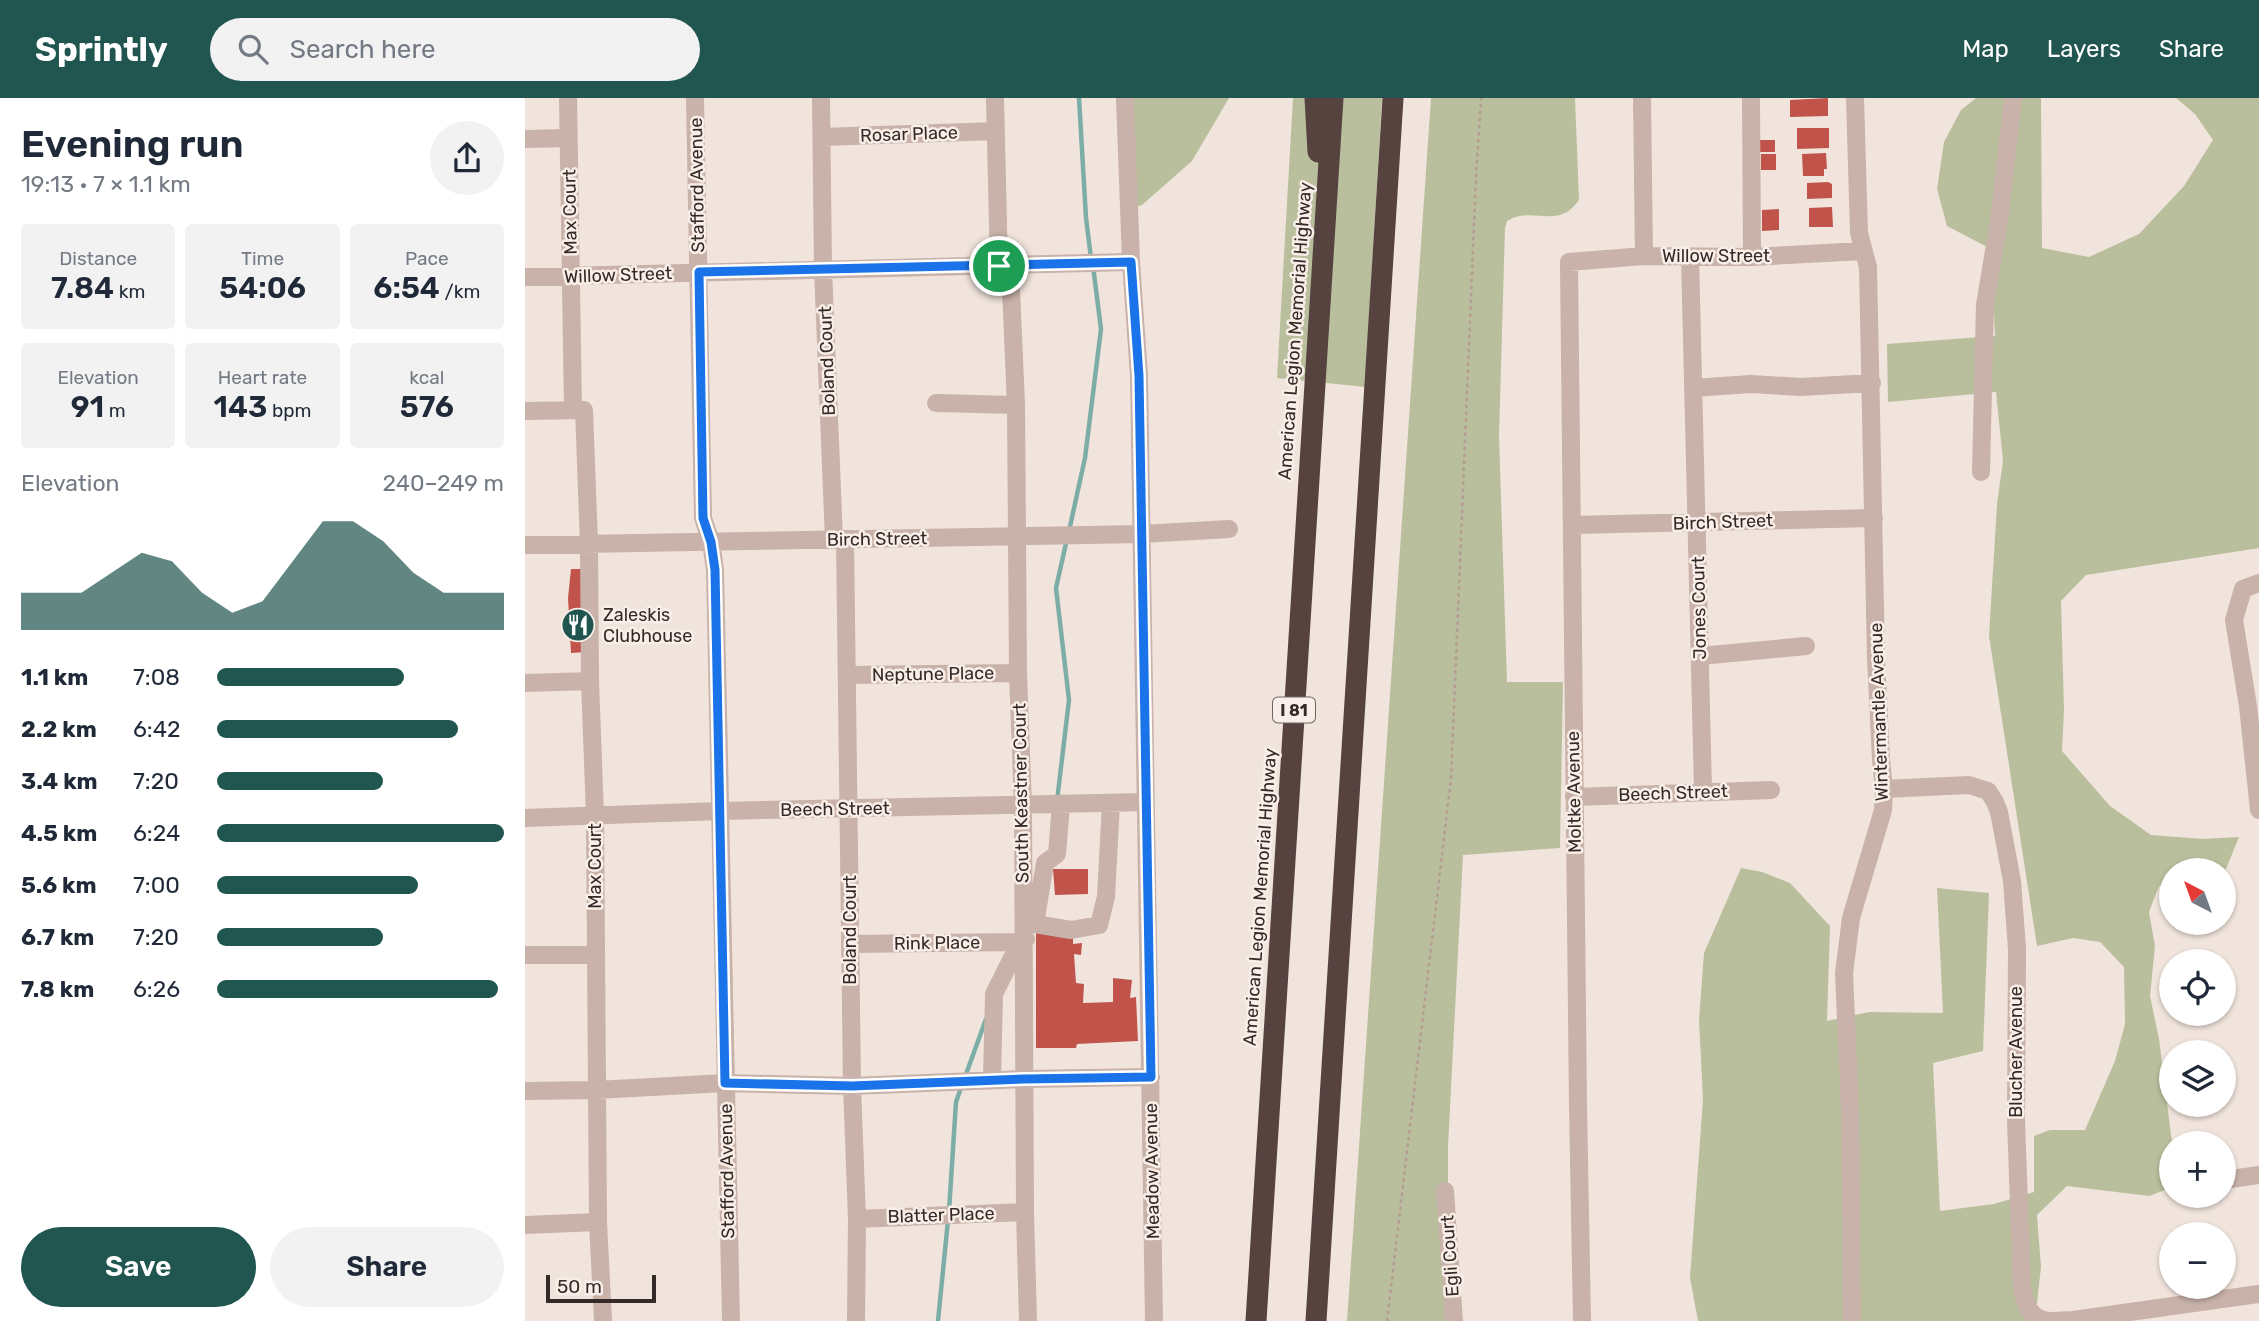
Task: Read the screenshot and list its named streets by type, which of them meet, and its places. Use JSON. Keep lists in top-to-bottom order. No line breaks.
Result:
{"streets":{"highway":["American Legion Memorial Highway","I 81"],"street":["Rosar Place","Stafford Avenue","Max Court","Willow Street","Boland Court","Birch Street","Jones Court","Neptune Place","Wintermantle Avenue","Moltke Avenue","South Keastner Court","Beech Street","Rink Place","Blucher Avenue","Meadow Avenue","Blatter Place","Egli Court"]},"crossings":[["Rosar Place","Boland Court"],["Rosar Place","South Keastner Court"],["Stafford Avenue","Willow Street"],["Stafford Avenue","Birch Street"],["Stafford Avenue","Beech Street"],["Max Court","Willow Street"],["Max Court","Birch Street"],["Max Court","Beech Street"],["Willow Street","Boland Court"],["Willow Street","Jones Court"],["Willow Street","Wintermantle Avenue"],["Willow Street","Moltke Avenue"],["Willow Street","South Keastner Court"],["Willow Street","Meadow Avenue"],["Boland Court","Birch Street"],["Boland Court","Neptune Place"],["Boland Court","Beech Street"],["Boland Court","Rink Place"],["Boland Court","Blatter Place"],["Birch Street","Jones Court"],["Birch Street","Wintermantle Avenue"],["Birch Street","Moltke Avenue"],["Birch Street","South Keastner Court"],["Birch Street","Meadow Avenue"],["Jones Court","Beech Street"],["Neptune Place","South Keastner Court"],["Wintermantle Avenue","Blucher Avenue"],["Moltke Avenue","Beech Street"],["South Keastner Court","Beech Street"],["South Keastner Court","Rink Place"],["South Keastner Court","Blatter Place"],["Beech Street","Meadow Avenue"]],"places":{"restaurant":["Zaleskis Clubhouse"]},"scale_bar":"50 m","north":"top left","page":{"header":"Sprintly","search":"Search here","nav":["Map","Layers","Share"],"heading":["Evening run","19:13 · 7 × 1.1 km"],"stats":[["Distance","7.84 km"],["Time","54:06"],["Pace","6:54 /km"],["Elevation","91 m"],["Heart rate","143 bpm"],["kcal","576"]],"chart":["Elevation","240–249 m"],"list":[{"name":"1.1 km","note":"7:08"},{"name":"2.2 km","note":"6:42"},{"name":"3.4 km","note":"7:20"},{"name":"4.5 km","note":"6:24"},{"name":"5.6 km","note":"7:00"},{"name":"6.7 km","note":"7:20"},{"name":"7.8 km","note":"6:26"}],"map_buttons":["+","−"],"buttons":["Save","Share"],"scale":"50 m"}}
